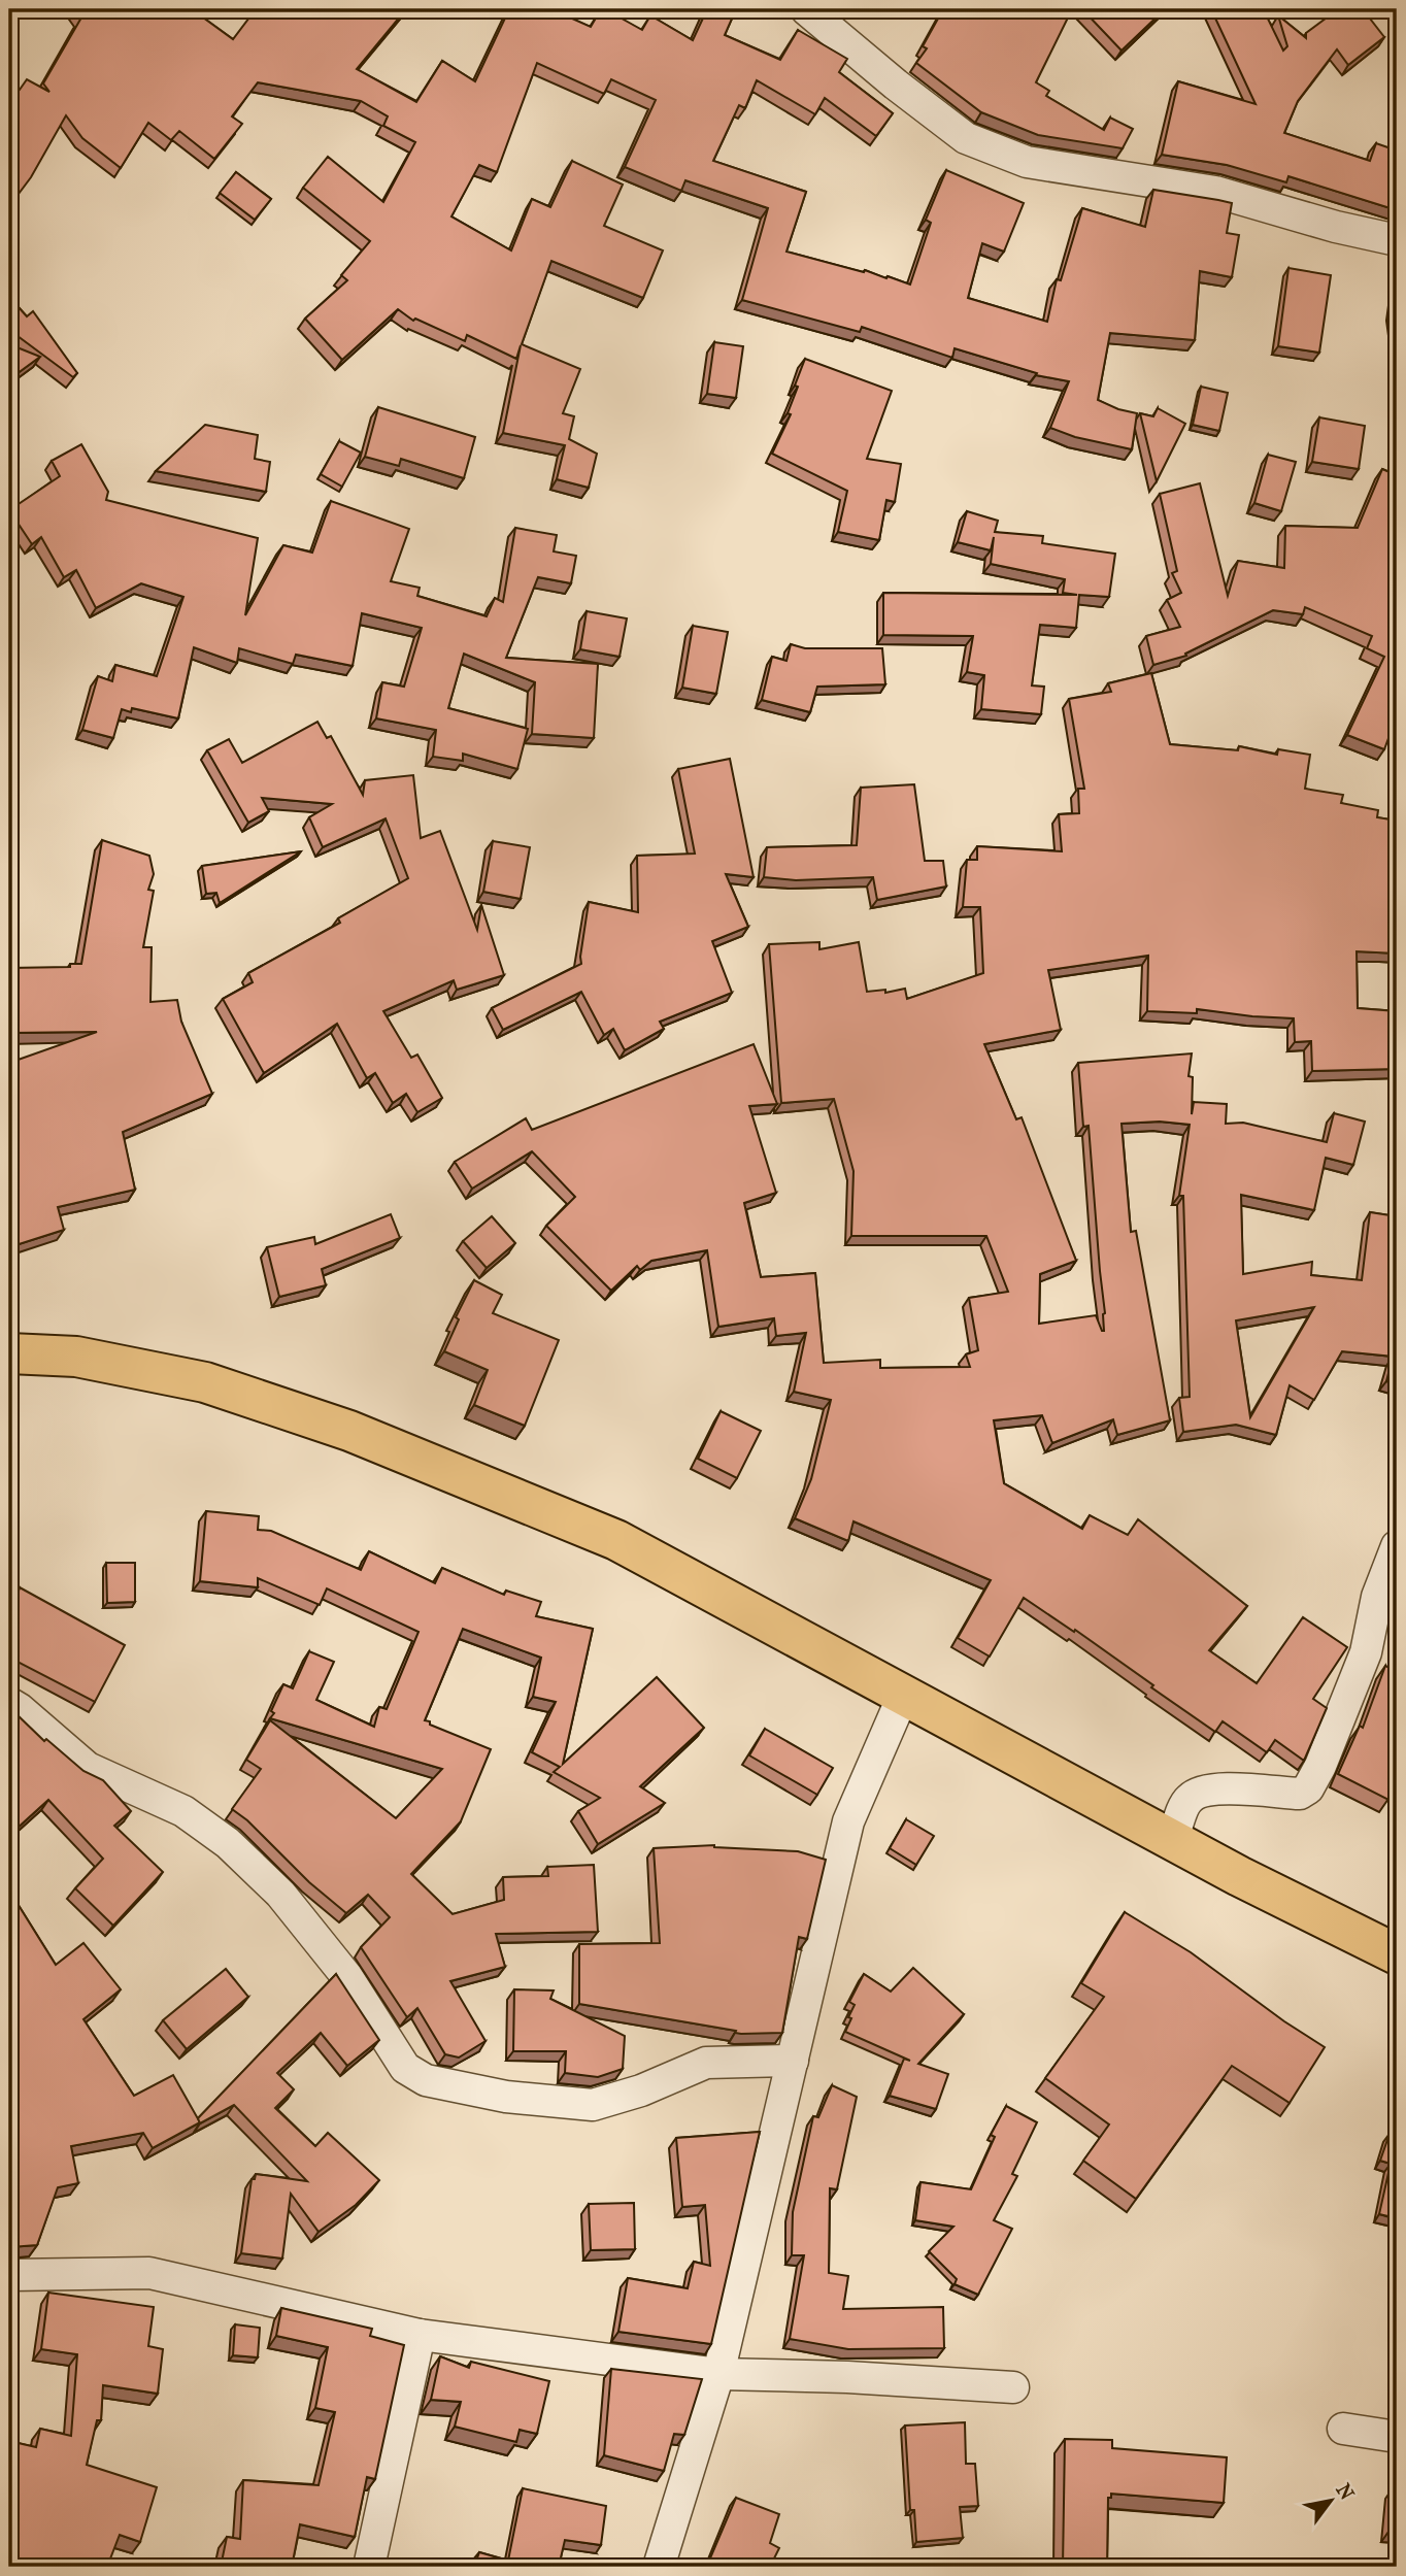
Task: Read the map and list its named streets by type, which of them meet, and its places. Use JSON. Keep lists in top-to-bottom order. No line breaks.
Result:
{"north":"top right"}
